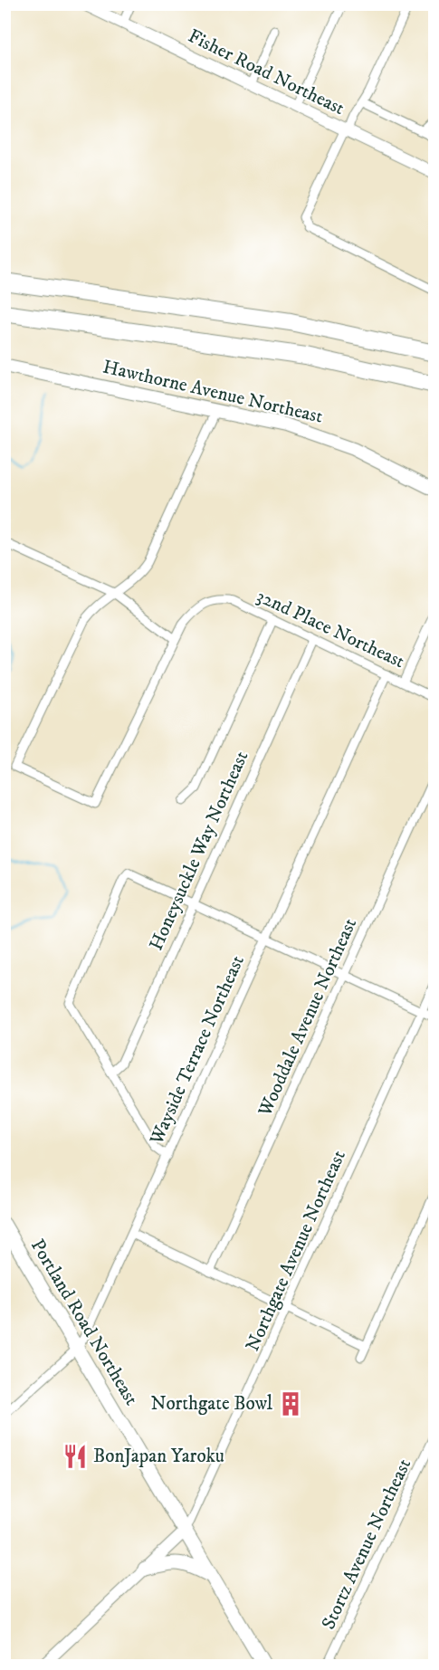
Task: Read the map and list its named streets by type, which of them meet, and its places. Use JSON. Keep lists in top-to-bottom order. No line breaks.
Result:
{"streets":{"main road":["Hawthorne Avenue Northeast","Portland Road Northeast"],"street":["Fisher Road Northeast","32nd Place Northeast","Honeysuckle Way Northeast","Wooddale Avenue Northeast","Wayside Terrace Northeast","Northgate Avenue Northeast","Stortz Avenue Northeast"]},"crossings":[["32nd Place Northeast","Honeysuckle Way Northeast"],["32nd Place Northeast","Wayside Terrace Northeast"],["Wayside Terrace Northeast","Portland Road Northeast"],["Northgate Avenue Northeast","Portland Road Northeast"]],"places":{"building":["Northgate Bowl"],"restaurant":["BonJapan Yaroku"]}}
